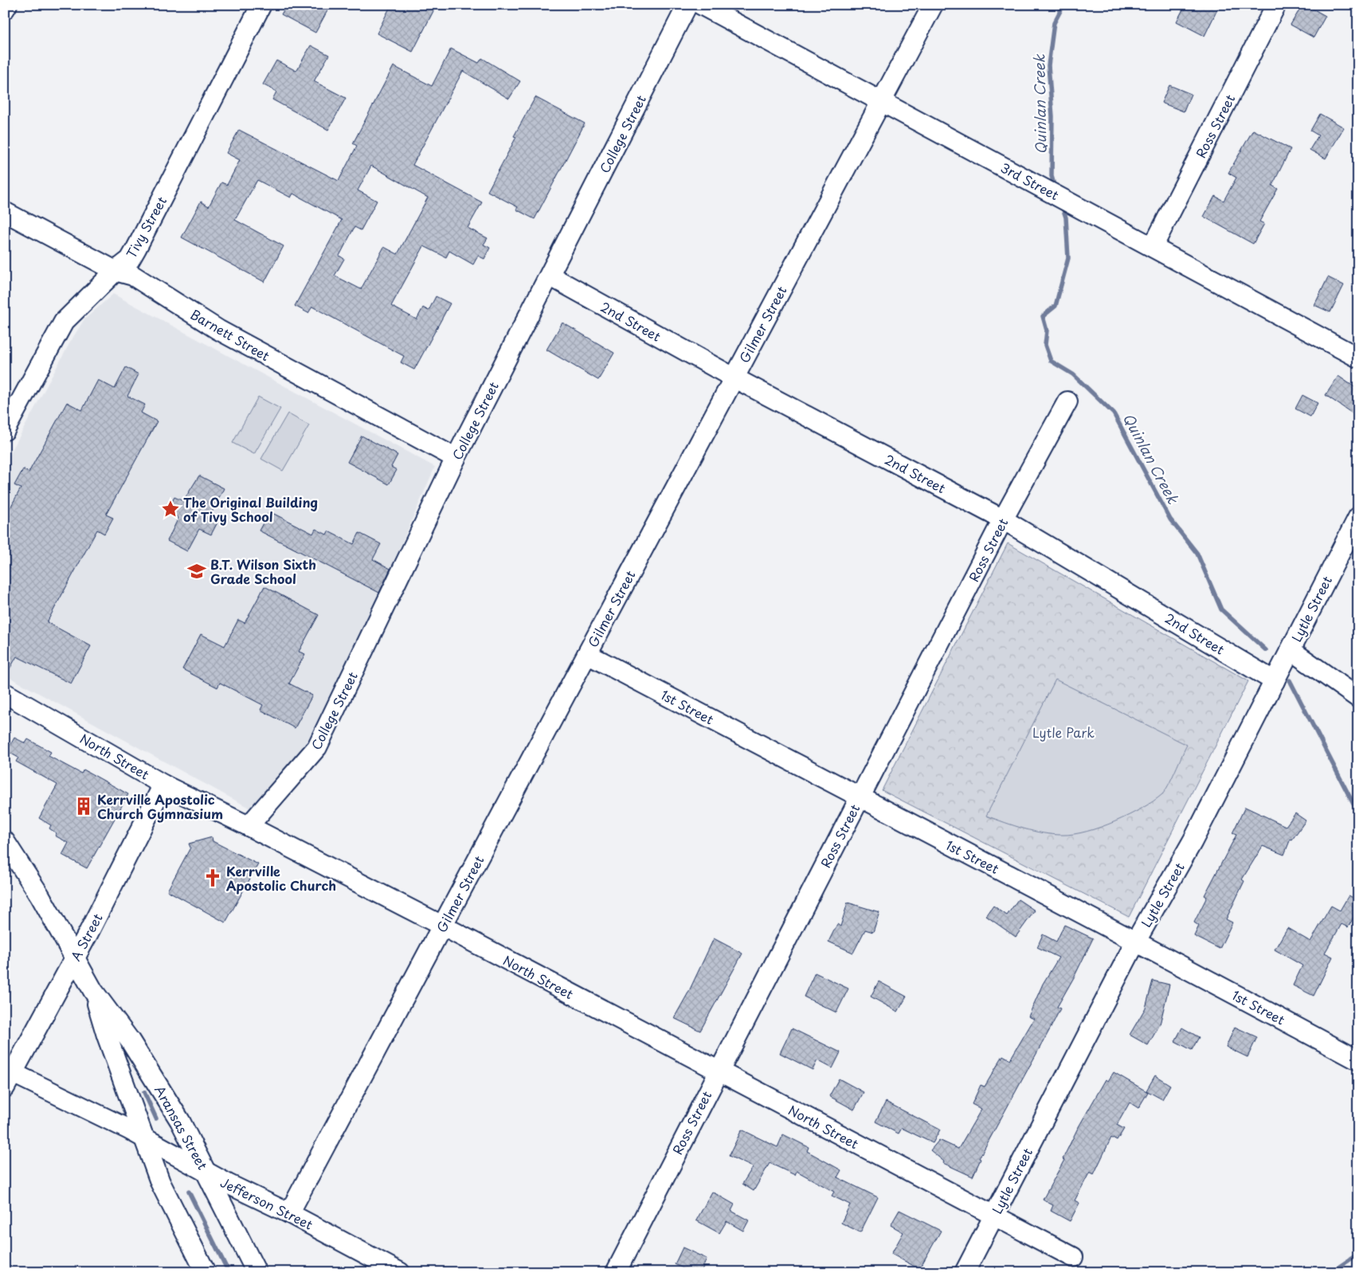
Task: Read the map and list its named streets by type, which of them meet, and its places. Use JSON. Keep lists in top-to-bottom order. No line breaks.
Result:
{"streets":{"street":["Ross Street","College Street","3rd Street","Tivy Street","2nd Street","Gilmer Street","Barnett Street","Lytle Street","1st Street","North Street","A Street","Aransas Street","Jefferson Street"]},"crossings":[["Ross Street","3rd Street"],["Ross Street","2nd Street"],["Ross Street","1st Street"],["Ross Street","North Street"],["College Street","2nd Street"],["College Street","Barnett Street"],["College Street","North Street"],["3rd Street","Gilmer Street"],["Tivy Street","Barnett Street"],["2nd Street","Gilmer Street"],["2nd Street","Lytle Street"],["Gilmer Street","1st Street"],["Gilmer Street","North Street"],["Gilmer Street","Jefferson Street"],["Lytle Street","1st Street"],["Lytle Street","North Street"],["North Street","A Street"],["A Street","Aransas Street"],["A Street","Jefferson Street"],["Aransas Street","Jefferson Street"]],"water":["Quinlan Creek"],"parks":["Lytle Park"],"places":{"place":["The Original Building of Tivy School"],"school or university":["B.T. Wilson Sixth Grade School"],"building":["Kerrville Apostolic Church Gymnasium"],"church":["Kerrville Apostolic Church"]}}
